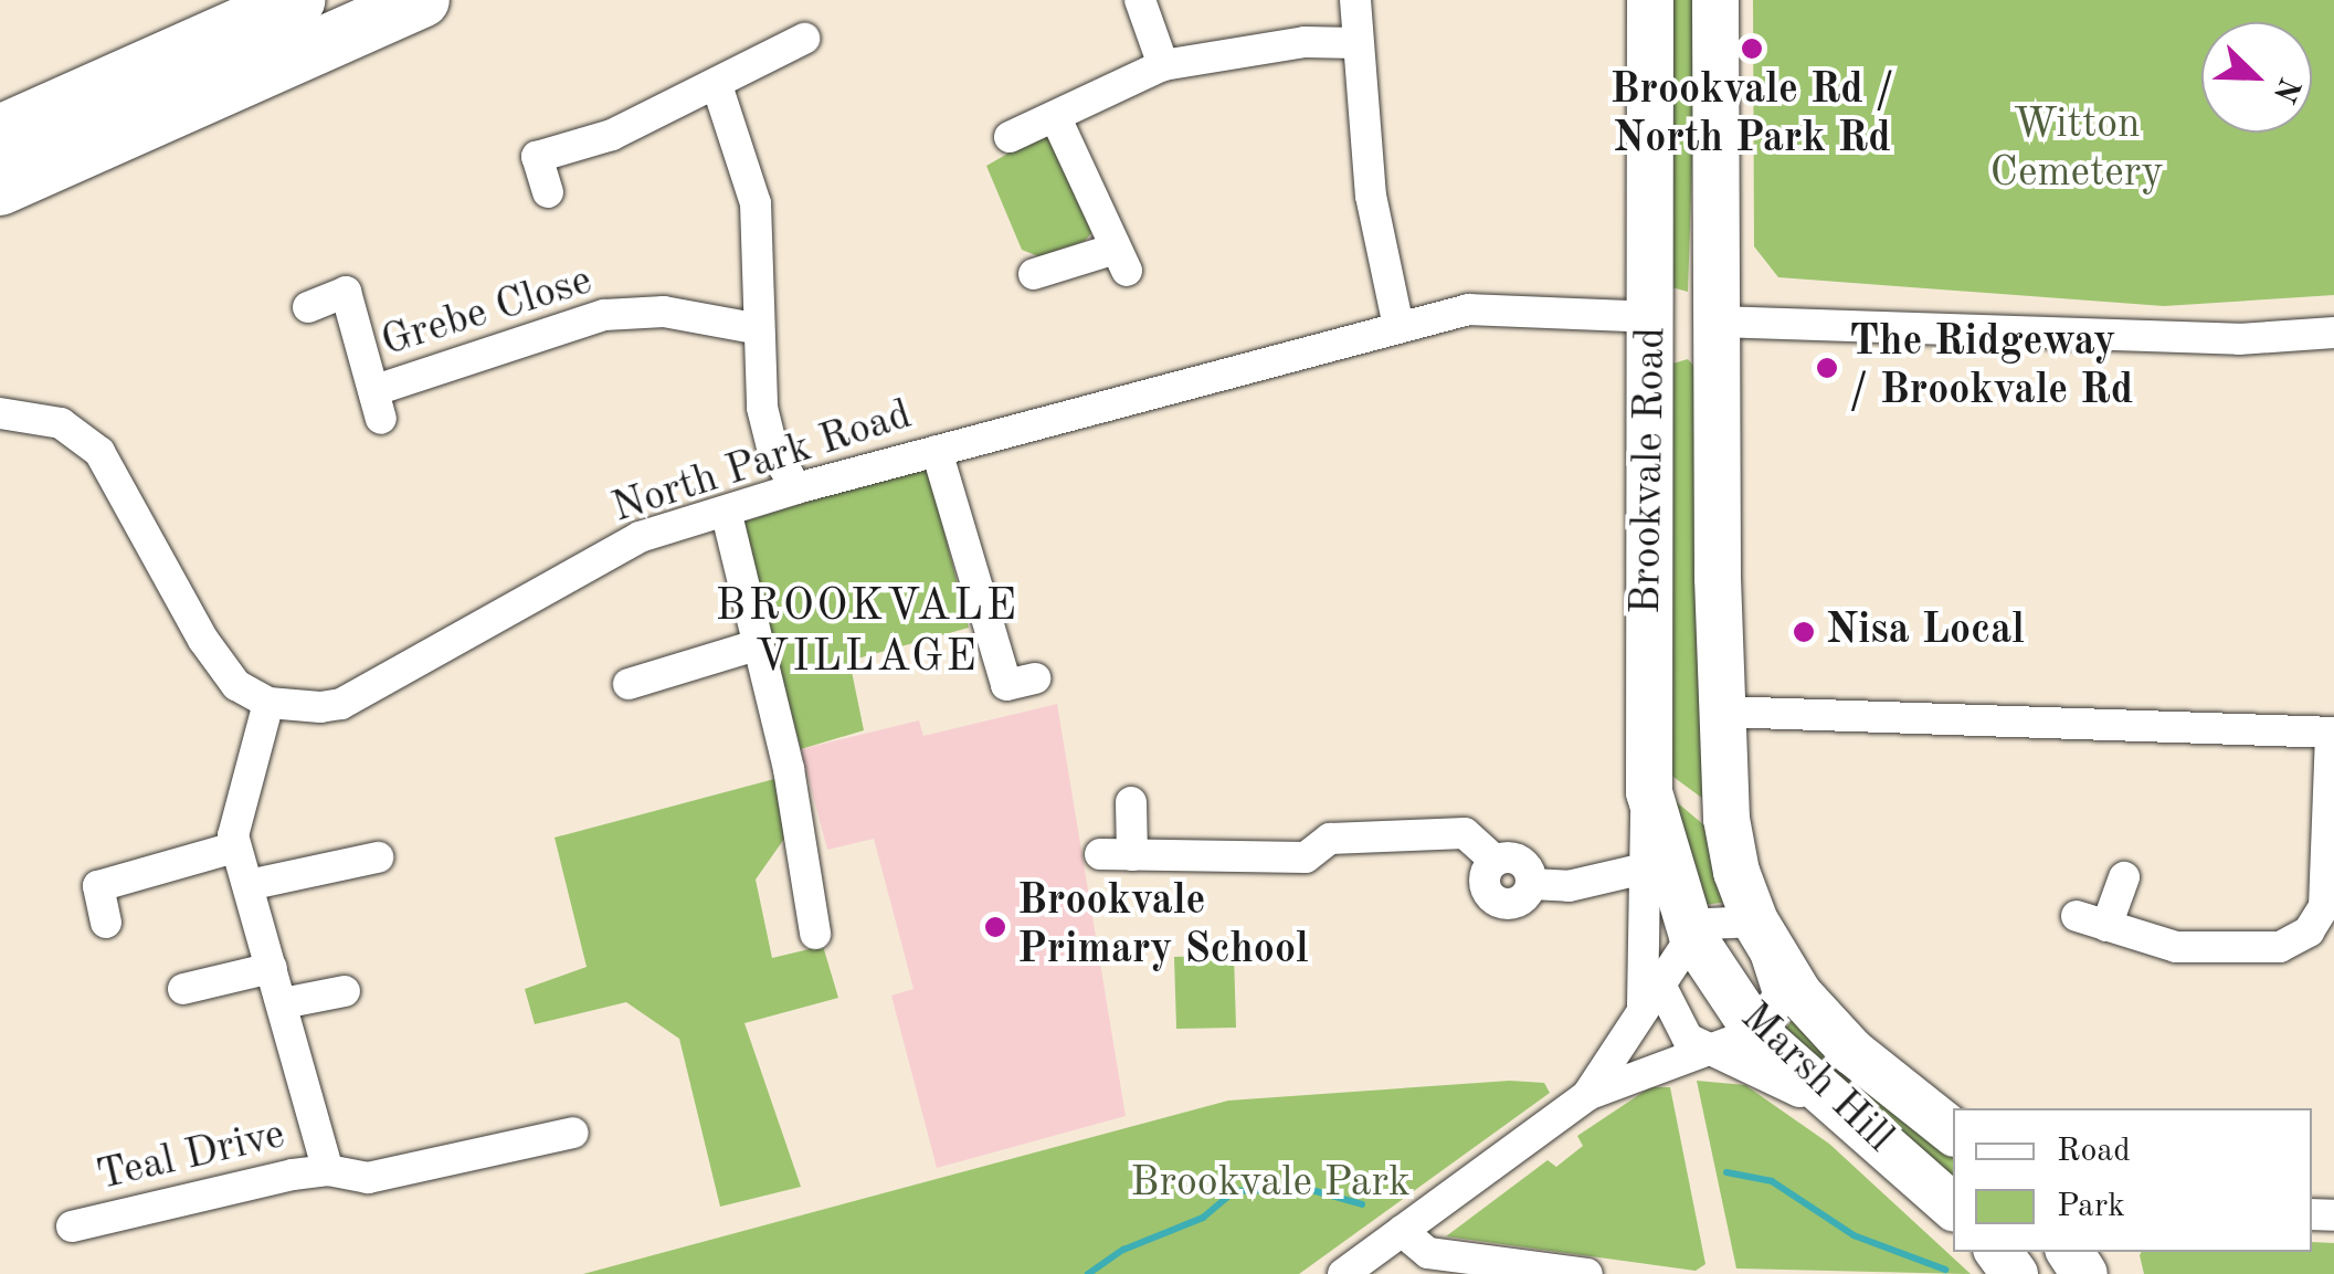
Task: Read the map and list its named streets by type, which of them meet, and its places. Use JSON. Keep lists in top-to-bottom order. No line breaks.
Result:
{"streets":{"main road":["Brookvale Road","Marsh Hill"],"street":["Grebe Close","North Park Road","Teal Drive"]},"crossings":[["North Park Road","Brookvale Road"],["Brookvale Road","Marsh Hill"]],"districts":["BROOKVALE VILLAGE"],"parks":["Witton Cemetery","Brookvale Park"],"places":["Brookvale Rd / North Park Rd","The Ridgeway / Brookvale Rd","Nisa Local","Brookvale Primary School"],"legend":["Road","Park"],"north":"bottom right"}
